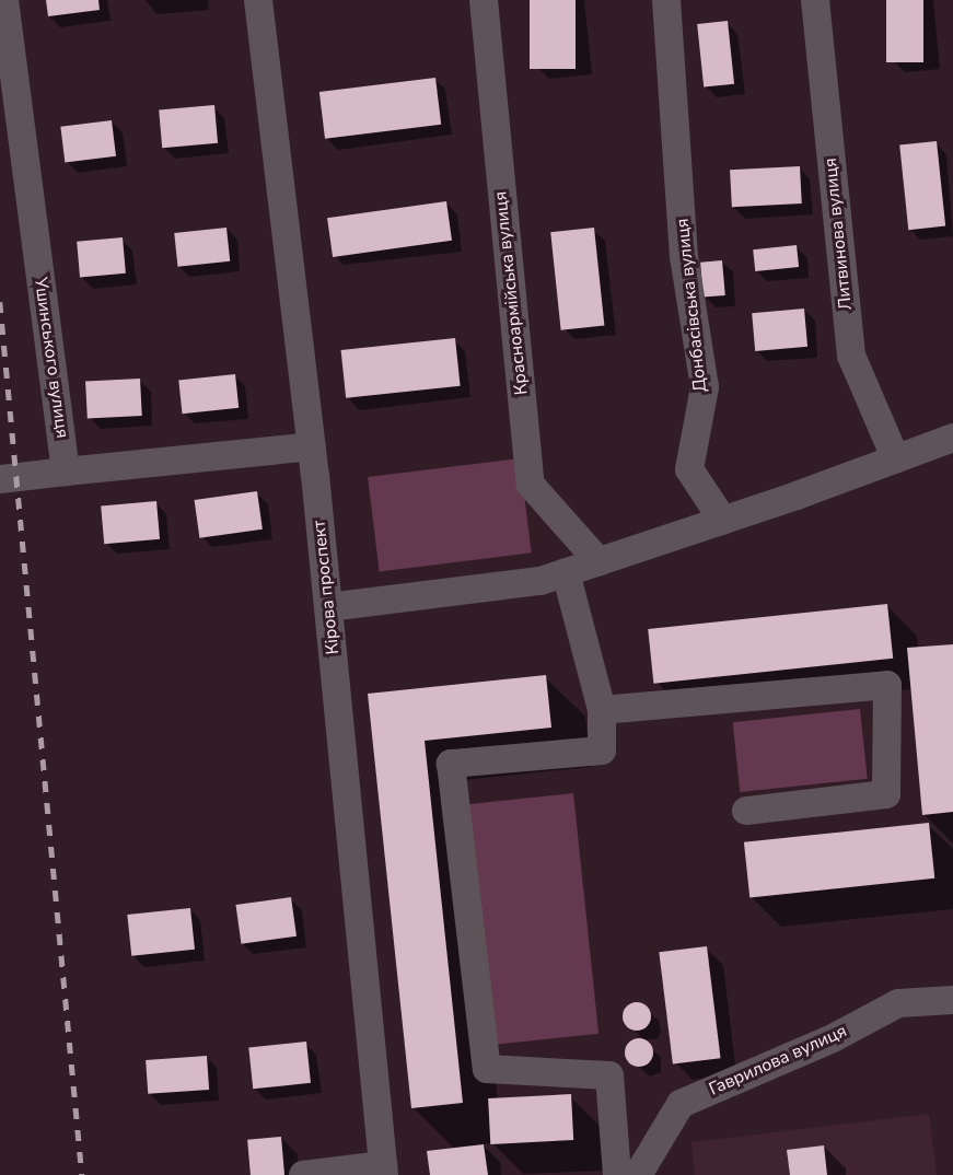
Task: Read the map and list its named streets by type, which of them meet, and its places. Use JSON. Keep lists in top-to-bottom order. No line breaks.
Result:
{"streets":{"street":["Литвинова вулиця","Красноармійська вулиця","Донбасівська вулиця","Ушинського вулиця","Кірова проспект","Гаврилова вулиця"]}}
